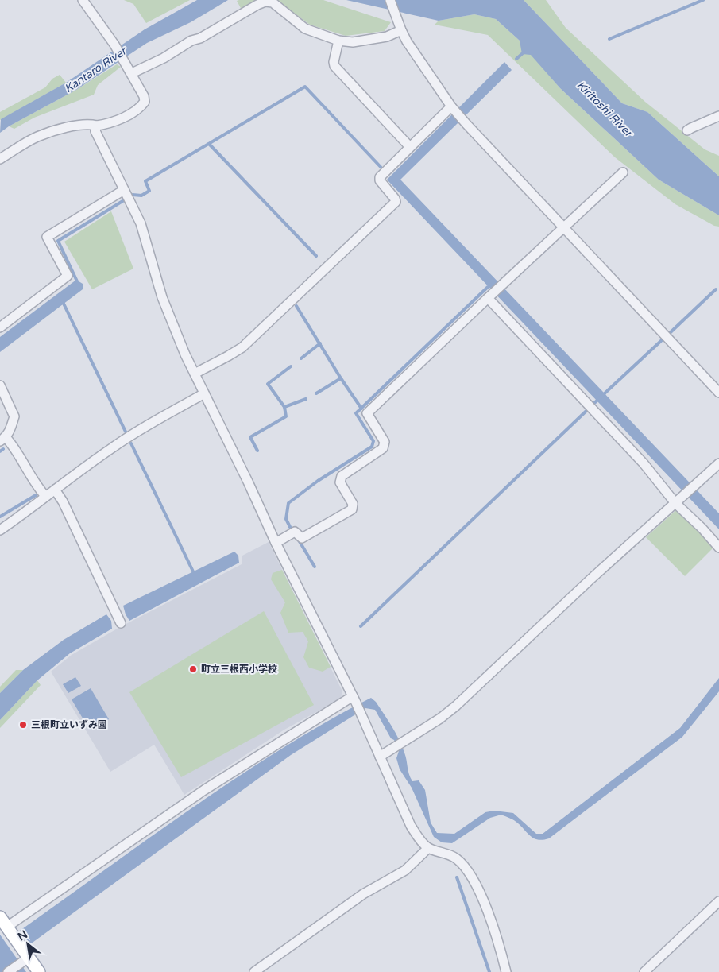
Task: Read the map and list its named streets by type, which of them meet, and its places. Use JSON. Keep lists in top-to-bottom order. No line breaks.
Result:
{"water":["Kantaro River","Kiritoshi River"],"places":["町立三根西小学校","三根町立いずみ園"],"north":"top left"}
